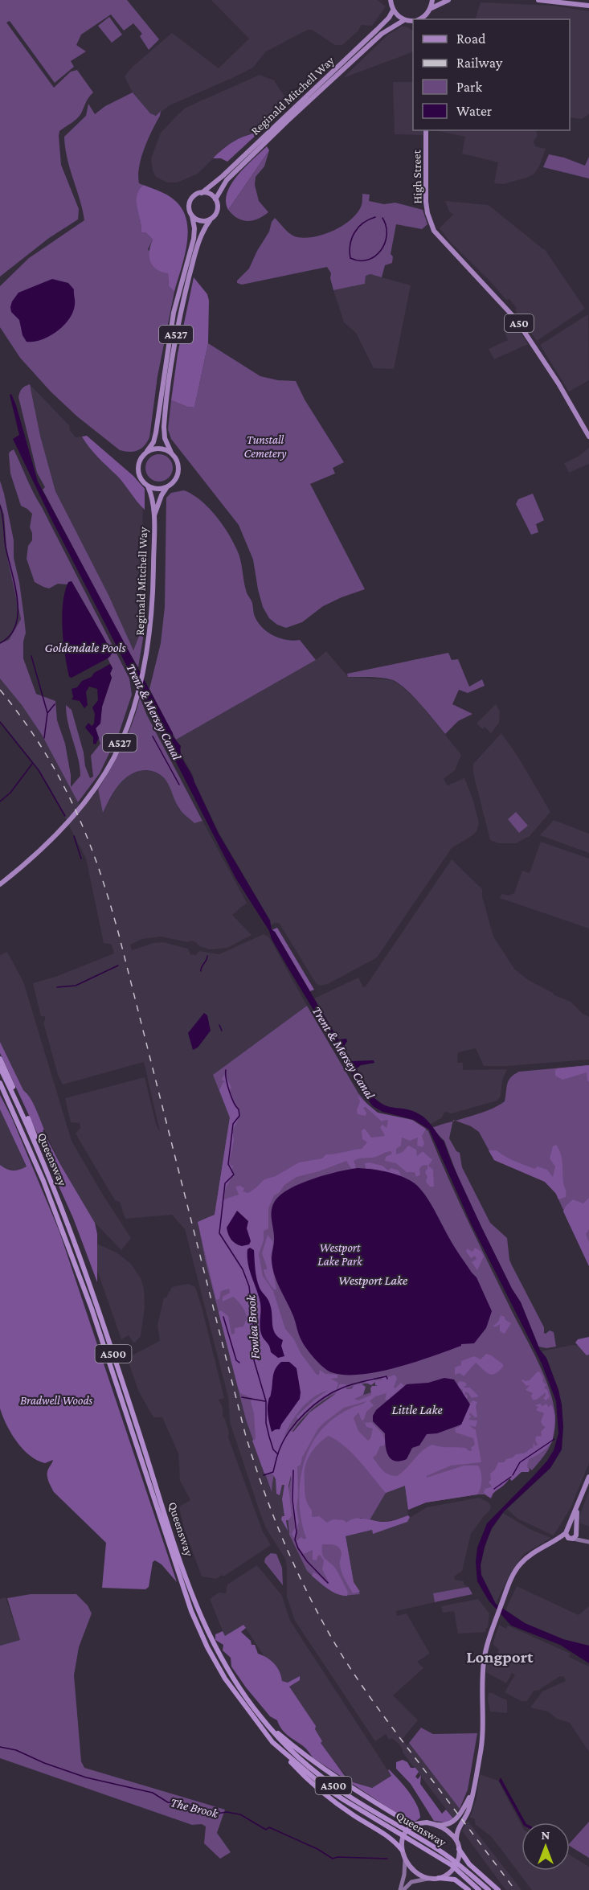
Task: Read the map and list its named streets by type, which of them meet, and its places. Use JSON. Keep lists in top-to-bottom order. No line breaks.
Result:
{"streets":{"highway":["Queensway","A500"],"main road":["Reginald Mitchell Way","High Street","A50","A527"]},"crossings":[["Reginald Mitchell Way","A527"]],"districts":["Longport"],"water":["Goldendale Pools","Trent & Mersey Canal","Westport Lake","Fowlea Brook","Little Lake","The Brook"],"parks":["Tunstall Cemetery","Westport Lake Park","Bradwell Woods"],"legend":["Road","Railway","Park","Water"],"north":"top"}
